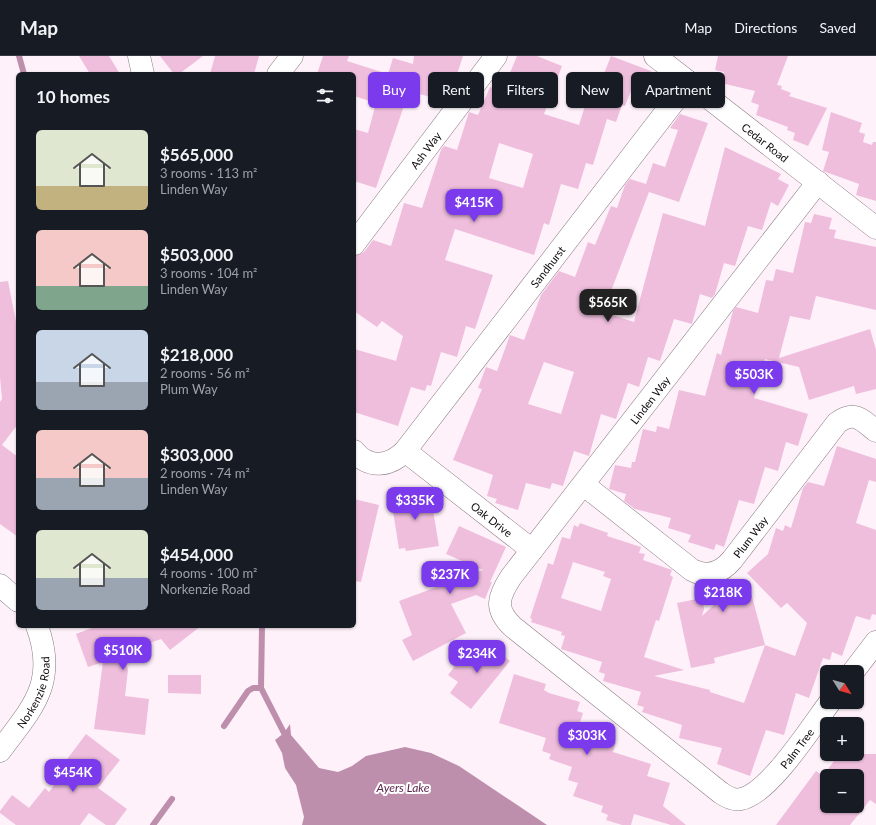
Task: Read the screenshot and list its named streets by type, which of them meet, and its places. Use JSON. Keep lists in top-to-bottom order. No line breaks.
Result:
{"streets":{"street":["Cedar Road","Ash Way","Sandhurst","Linden Way","Oak Drive","Plum Way","Norkenzie Road","Palm Tree"]},"crossings":[["Cedar Road","Linden Way"],["Sandhurst","Oak Drive"],["Linden Way","Oak Drive"],["Linden Way","Plum Way"],["Linden Way","Palm Tree"]],"water":["Ayers Lake"],"north":"bottom right","page":{"header":"Map","nav":["Map","Directions","Saved"],"chip":["Buy","Rent","Filters","New","Apartment"],"heading":"10 homes","list":[{"name":"$565,000","note":"3 rooms · 113 m² · Linden Way"},{"name":"$503,000","note":"3 rooms · 104 m² · Linden Way"},{"name":"$218,000","note":"2 rooms · 56 m² · Plum Way"},{"name":"$303,000","note":"2 rooms · 74 m² · Linden Way"},{"name":"$454,000","note":"4 rooms · 100 m² · Norkenzie Road"}],"price":["$415K","$565K","$503K","$335K","$237K","$218K","$510K","$234K","$303K","$454K"],"map_buttons":["+","−"]}}
